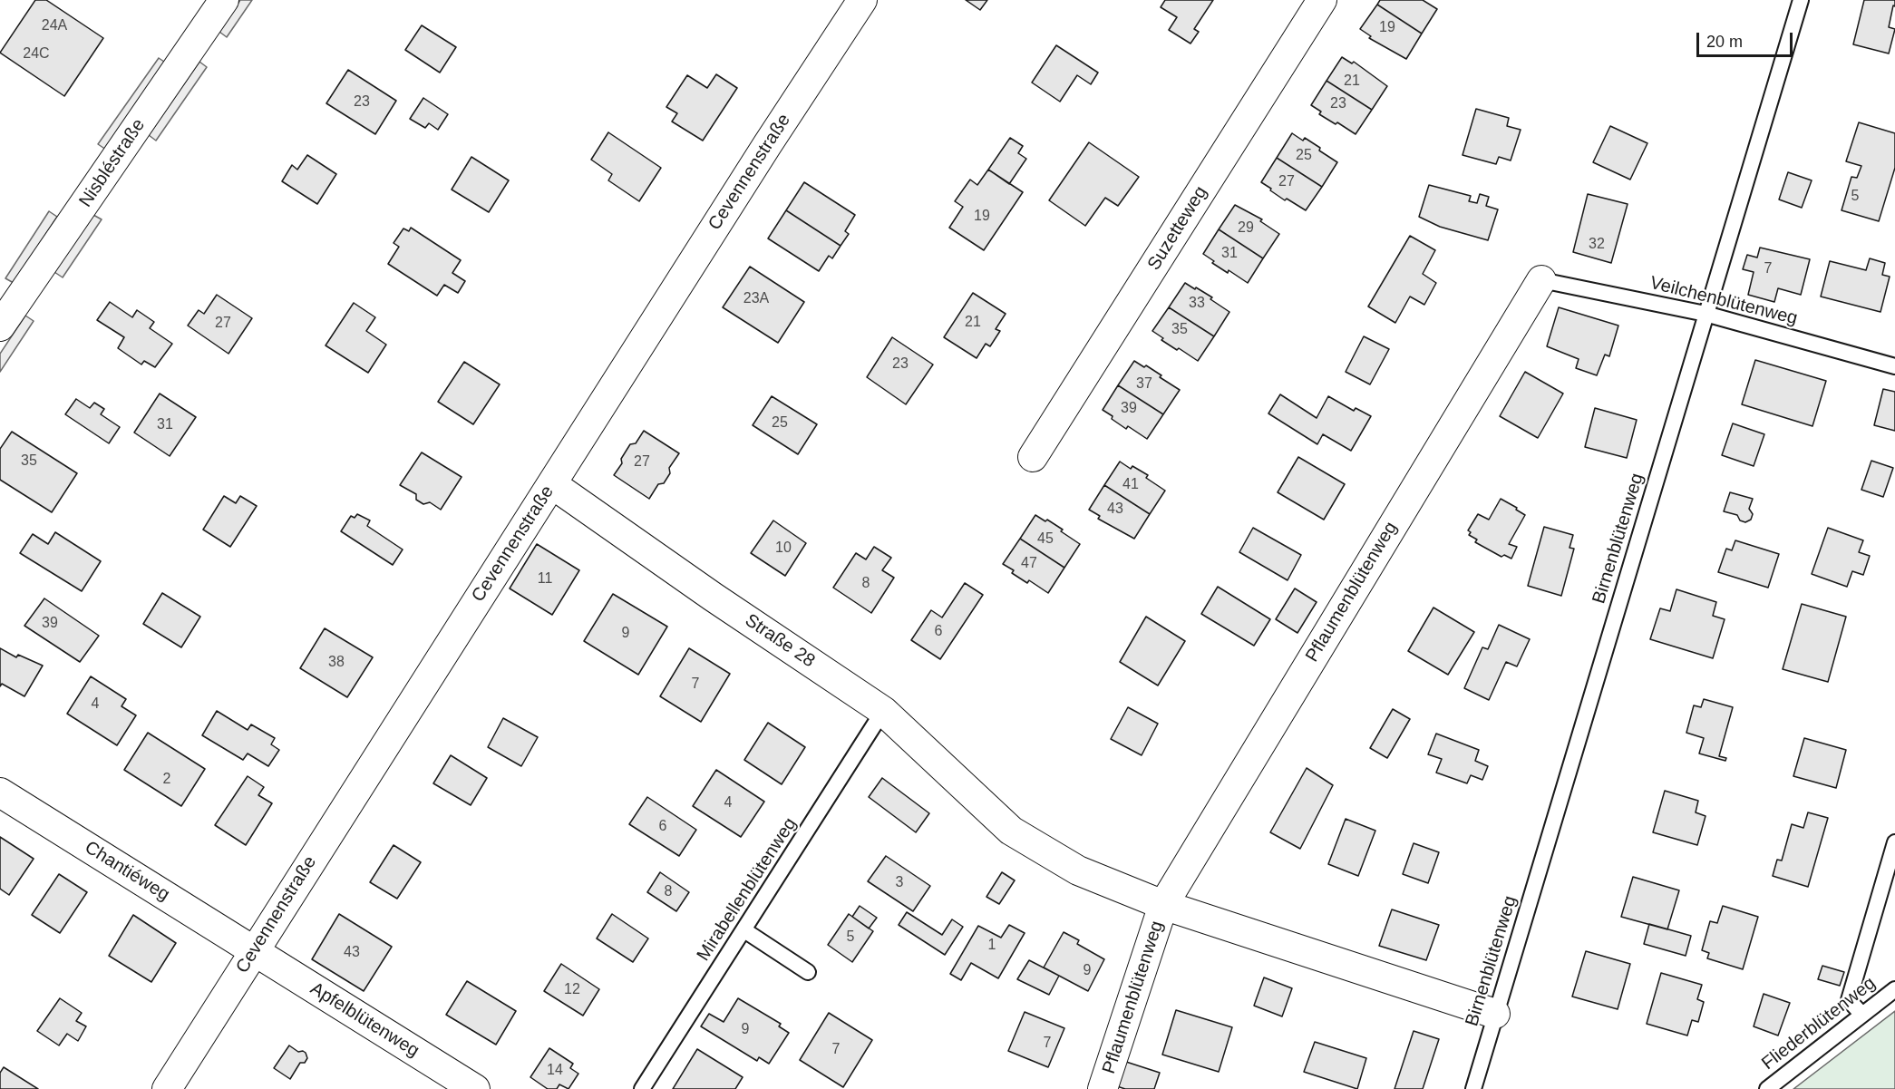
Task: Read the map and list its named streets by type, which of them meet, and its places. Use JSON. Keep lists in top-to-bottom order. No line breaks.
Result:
{"streets":{"street":["Nisbléstraße","Cevennenstraße","Suzetteweg","Pflaumenblütenweg","Straße 28","Chantiéweg","Apfelblütenweg"],"lane":["Veilchenblütenweg","Birnenblütenweg","Mirabellenblütenweg","Fliederblütenweg"]},"crossings":[["Cevennenstraße","Straße 28"],["Cevennenstraße","Chantiéweg"],["Cevennenstraße","Apfelblütenweg"],["Veilchenblütenweg","Birnenblütenweg"],["Veilchenblütenweg","Pflaumenblütenweg"],["Birnenblütenweg","Pflaumenblütenweg"],["Pflaumenblütenweg","Straße 28"],["Straße 28","Mirabellenblütenweg"],["Chantiéweg","Apfelblütenweg"]],"house_numbers":["24A","19","24C","21","23","23","25","27","5","19","29","32","31","7","23A","33","21","27","35","23","37","39","25","31","35","27","41","43","45","10","47","11","8","39","6","9","38","7","4","2","4","6","3","8","5","1","43","9","12","9","7","7","14"],"scale_bar":"20 m"}
